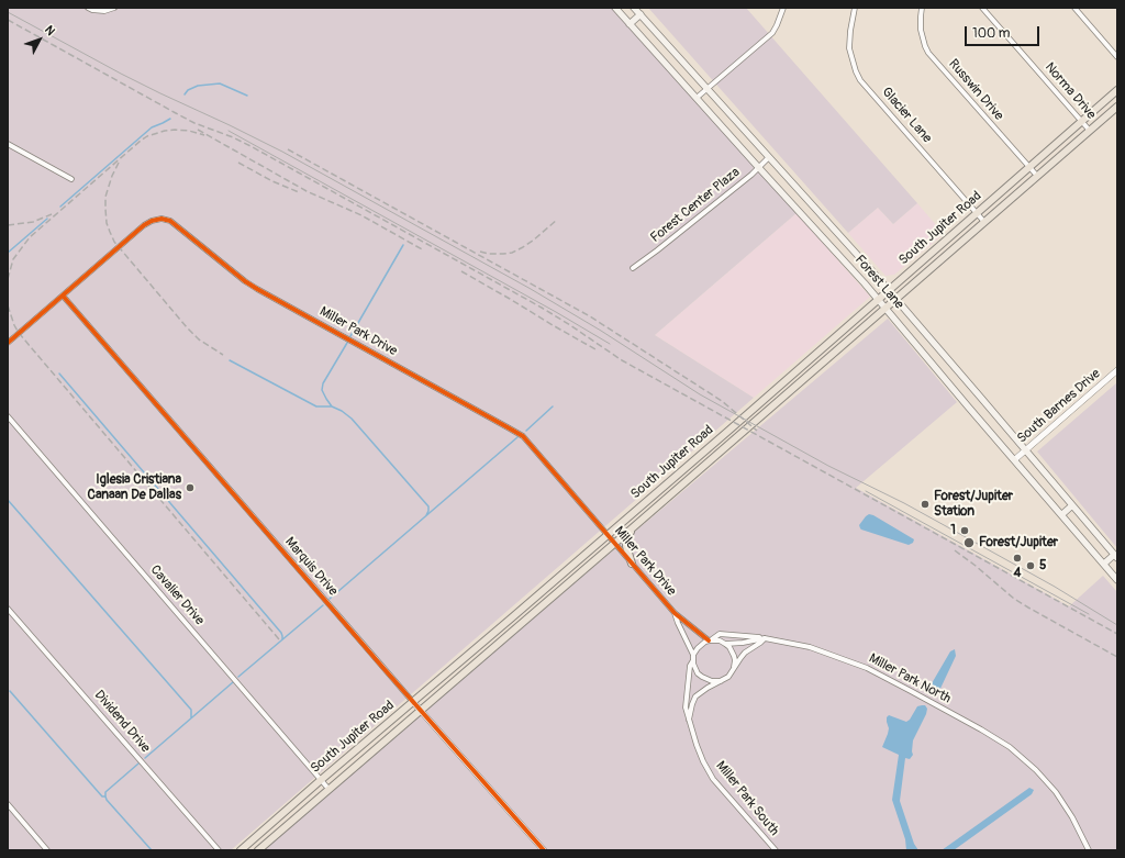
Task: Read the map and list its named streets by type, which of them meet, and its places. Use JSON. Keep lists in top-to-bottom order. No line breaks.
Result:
{"streets":{"main road":["South Jupiter Road","Forest Lane"],"street":["Russwin Drive","Norma Drive","Glacier Lane","Forest Center Plaza","Miller Park Drive","South Barnes Drive","Marquis Drive","Cavalier Drive","Miller Park North","Dividend Drive","Miller Park South"]},"crossings":[["Russwin Drive","South Jupiter Road"],["Norma Drive","South Jupiter Road"],["Glacier Lane","South Jupiter Road"],["Forest Center Plaza","Forest Lane"],["South Jupiter Road","Forest Lane"],["South Jupiter Road","Miller Park Drive"],["South Jupiter Road","Marquis Drive"],["South Jupiter Road","Cavalier Drive"],["Forest Lane","South Barnes Drive"],["Miller Park Drive","Marquis Drive"],["Miller Park Drive","Miller Park North"],["Miller Park North","Miller Park South"]],"places":["Iglesia Cristiana Canaan De Dallas","Forest/Jupiter Station","1","Forest/Jupiter","4","5"],"scale_bar":"100 m","north":"top right"}
